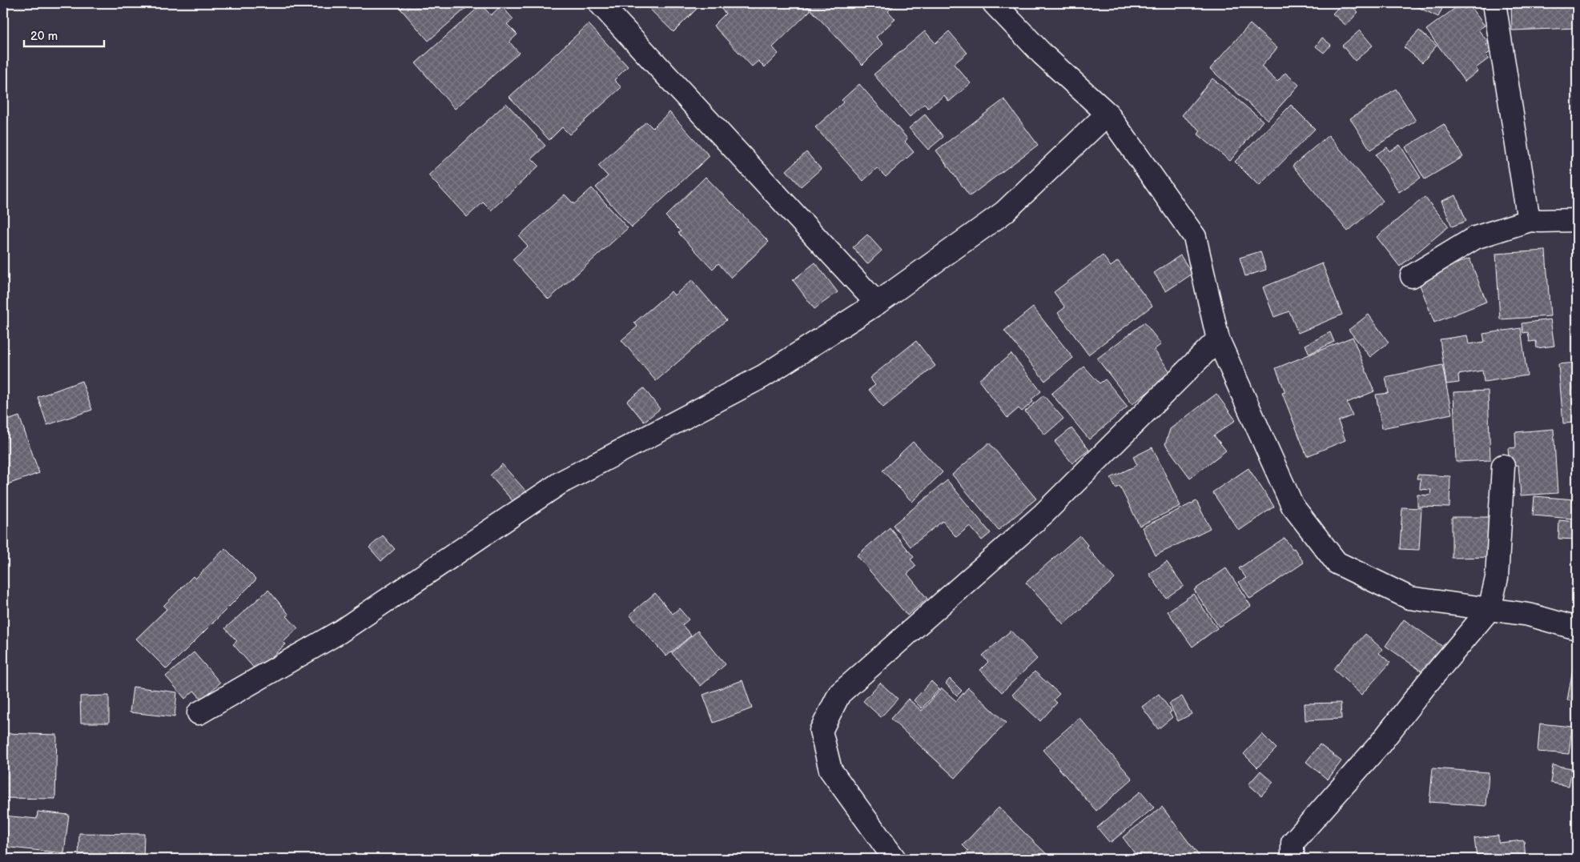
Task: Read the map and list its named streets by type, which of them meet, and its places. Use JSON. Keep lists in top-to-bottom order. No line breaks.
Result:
{"scale_bar":"20 m"}
